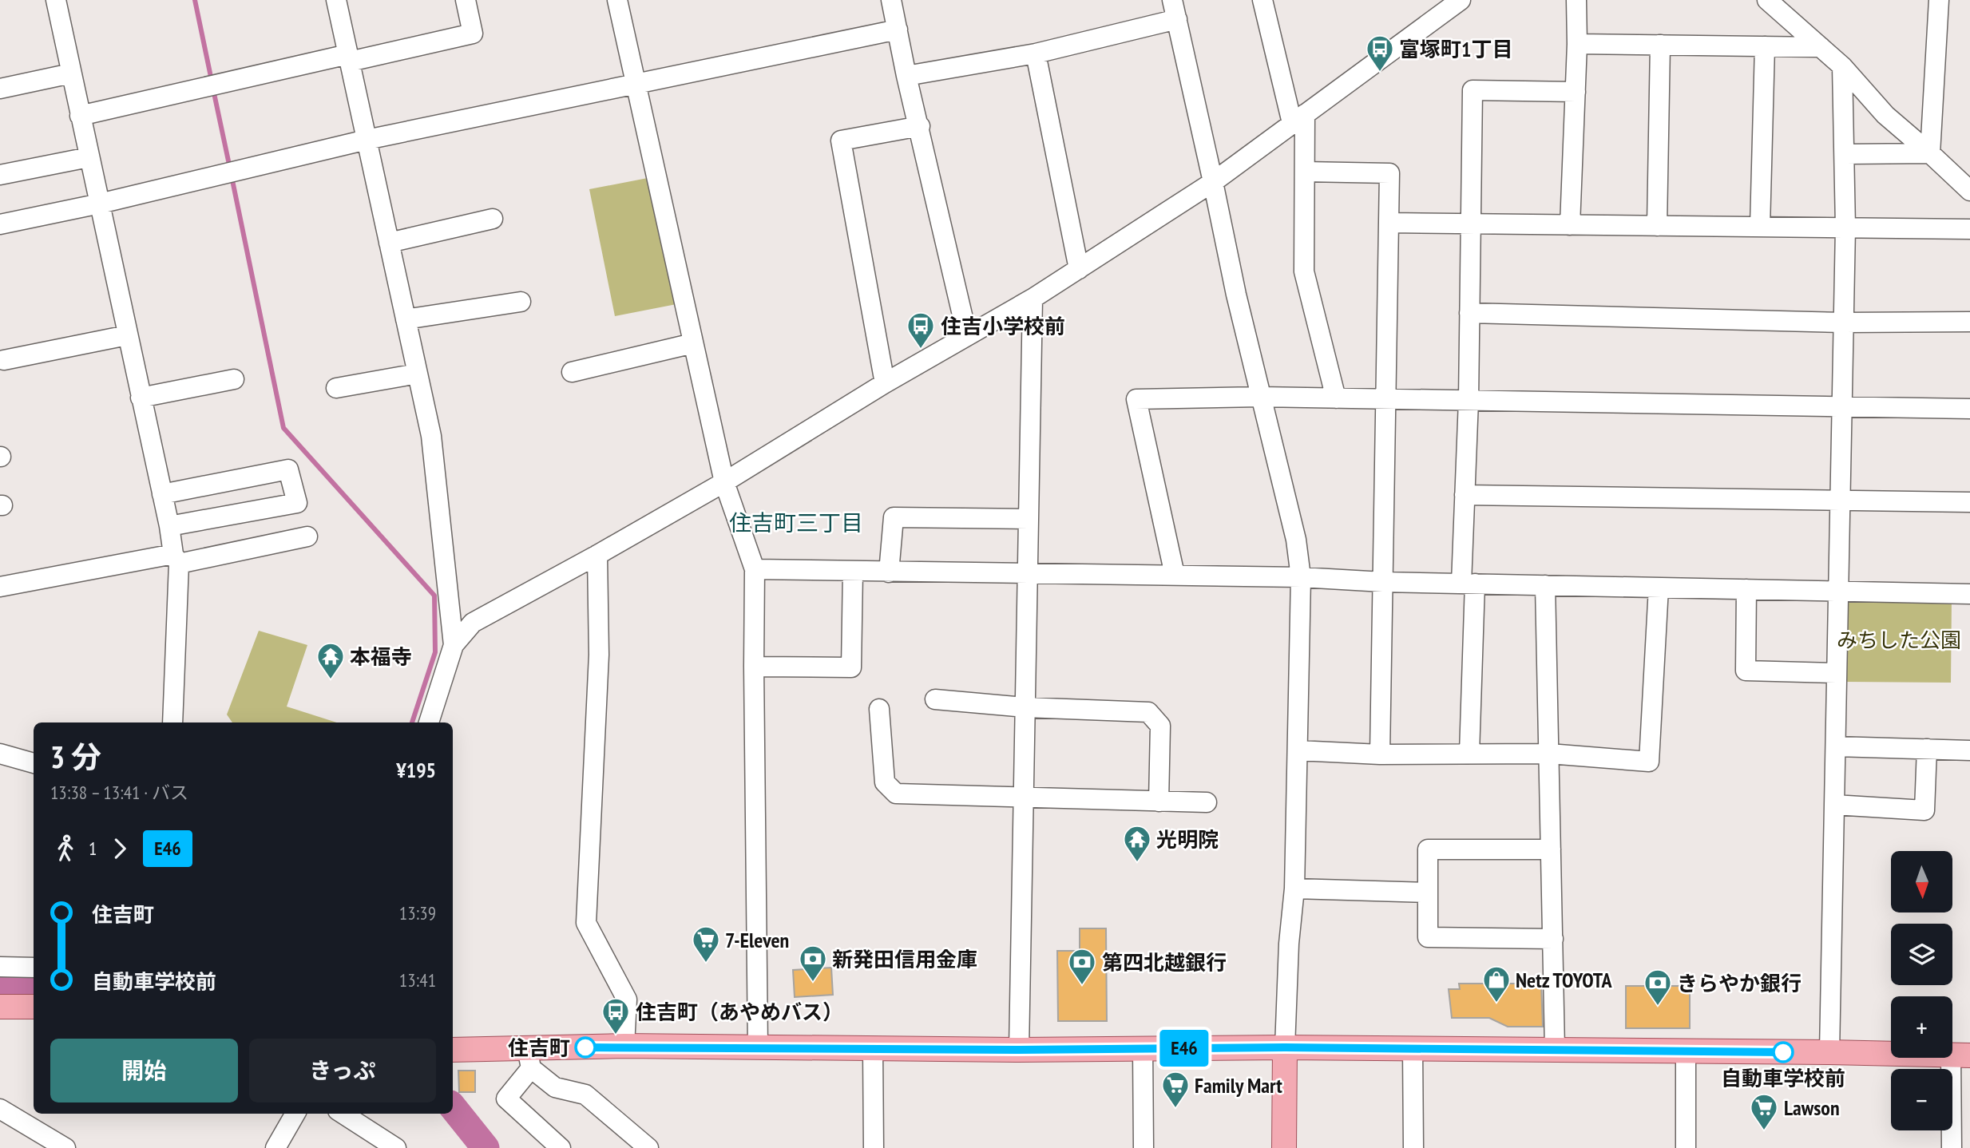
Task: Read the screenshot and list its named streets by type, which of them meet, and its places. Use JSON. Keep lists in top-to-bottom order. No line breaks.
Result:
{"districts":["住吉町三丁目"],"parks":["みちした公園"],"places":{"bus stop":["富塚町1丁目","住吉小学校前","住吉町（あやめバス）"],"temple":["本福寺","光明院"],"supermarket":["7-Eleven","Family Mart","Lawson"],"bank":["新発田信用金庫","第四北越銀行","きらやか銀行"],"shop":["Netz TOYOTA"],"other":["住吉町","自動車学校前"]},"lines":["bus line E46"],"north":"bottom","page":{"on_map":"E46","heading":["3 分","13:38 – 13:41 · バス","¥195"],"legs":["1","E46"],"map_buttons":["+","−"],"list":[{"name":"住吉町","value":"13:39"},{"name":"自動車学校前","value":"13:41"}],"buttons":["開始","きっぷ"]}}
